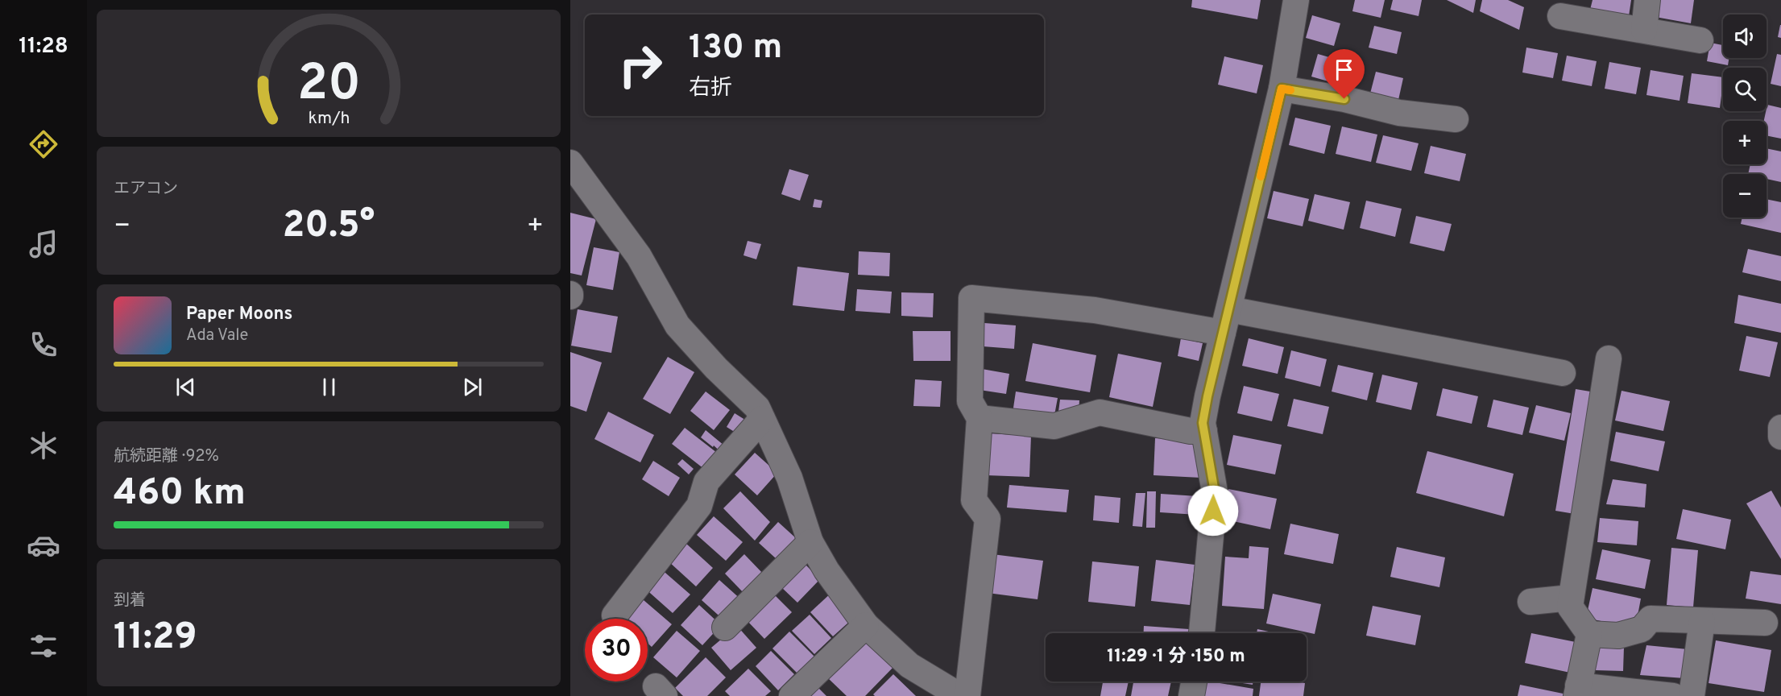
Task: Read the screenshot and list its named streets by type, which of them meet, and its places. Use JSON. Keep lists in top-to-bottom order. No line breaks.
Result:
{"page":{"tabs":"11:28","map_buttons":["+","−"],"turn":["130 m","右折"],"tile":["エアコン",["航続距離 · 92%","460 km"],["到着","11:29"]],"heat":["−","20.5°","+"],"song":["Paper Moons","Ada Vale"],"limit":"30","trip":"11:29 · 1 分 · 150 m","gauge":["20","km/h"]}}
